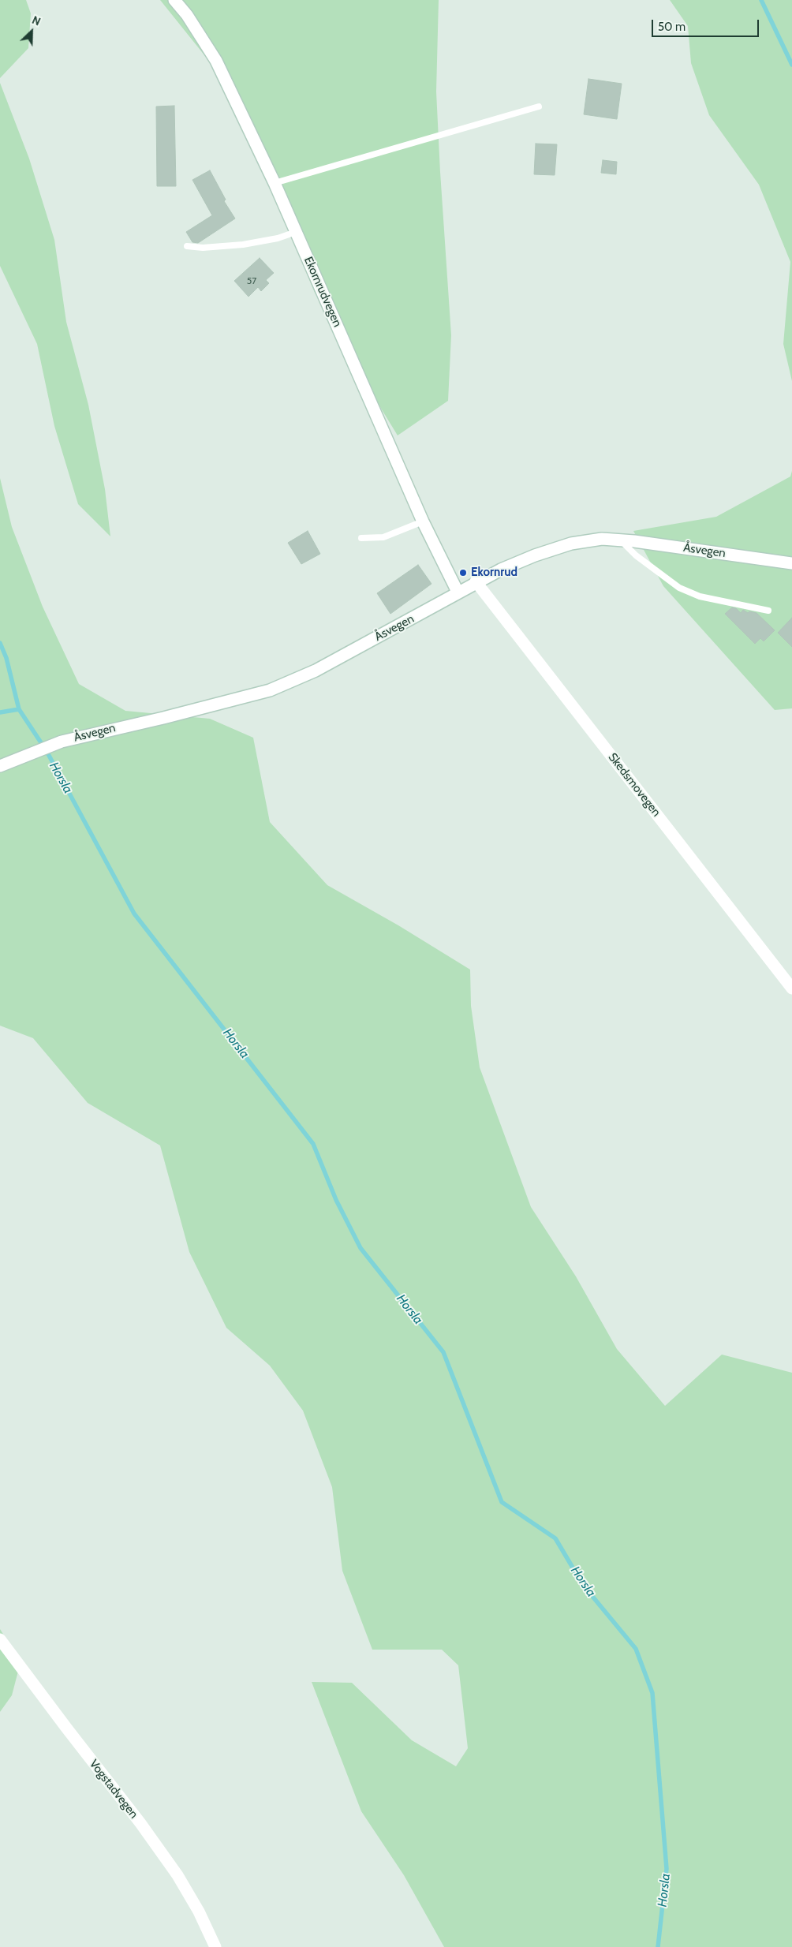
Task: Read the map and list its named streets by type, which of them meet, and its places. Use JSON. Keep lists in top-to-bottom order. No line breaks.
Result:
{"streets":{"main road":["Ekornrudvegen","Åsvegen","Skedsmovegen","Vogstadvegen"]},"crossings":[["Ekornrudvegen","Åsvegen"],["Åsvegen","Skedsmovegen"]],"water":["Horsla"],"places":["Ekornrud"],"house_numbers":["57"],"scale_bar":"50 m","north":"top right"}
